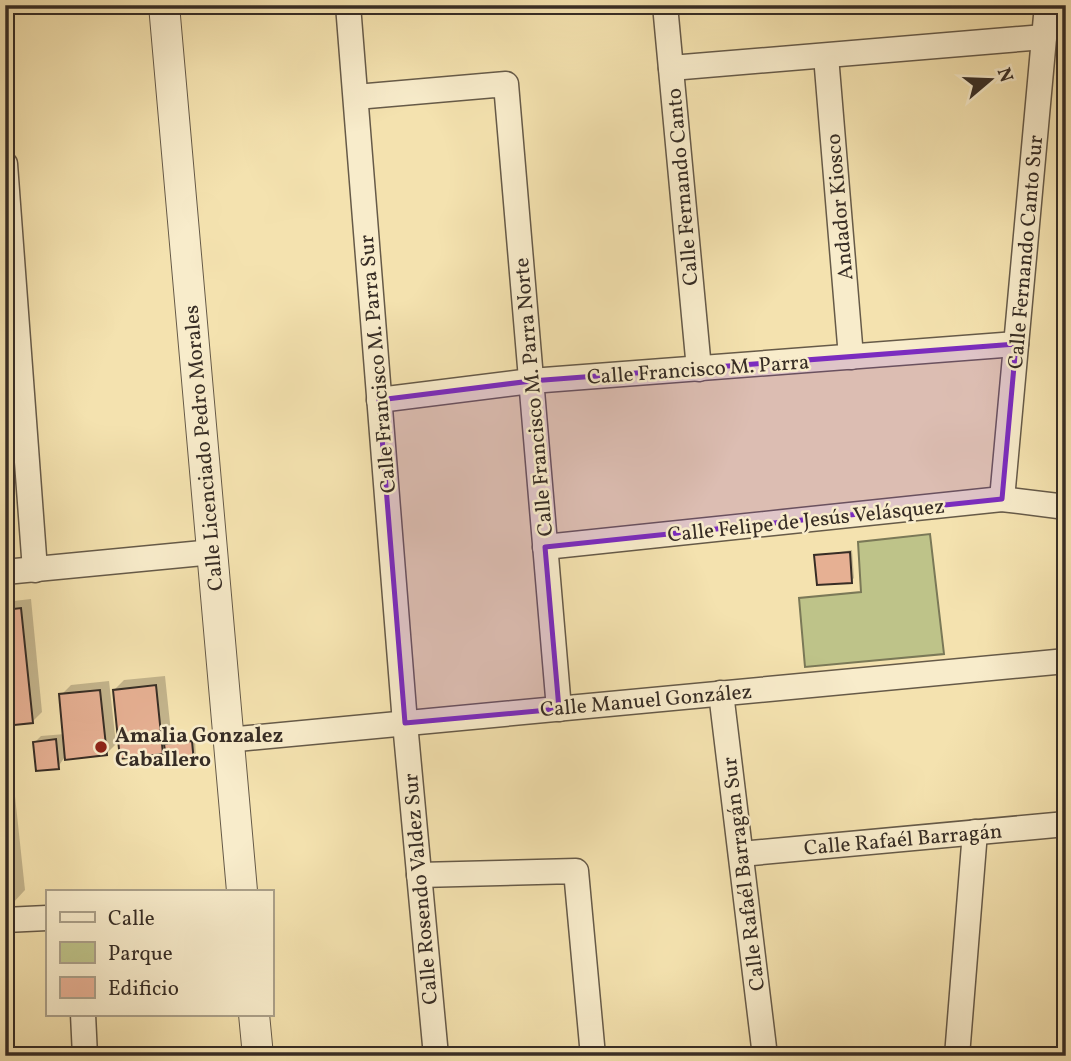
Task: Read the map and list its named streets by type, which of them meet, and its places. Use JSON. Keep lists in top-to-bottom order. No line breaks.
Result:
{"streets":{"street":["Calle Fernando Canto","Andador Kiosco","Calle Fernando Canto Sur","Calle Francisco M. Parra Sur","Calle Francisco M. Parra","Calle Francisco M. Parra Norte","Calle Licenciado Pedro Morales","Calle Felipe de Jesús Velásquez","Calle Manuel González","Calle Rafaél Barragán","Calle Rafaél Barragán Sur","Calle Rosendo Valdez Sur"]},"crossings":[["Calle Fernando Canto","Calle Francisco M. Parra"],["Andador Kiosco","Calle Francisco M. Parra"],["Calle Fernando Canto Sur","Calle Francisco M. Parra"],["Calle Fernando Canto Sur","Calle Felipe de Jesús Velásquez"],["Calle Francisco M. Parra Sur","Calle Francisco M. Parra"],["Calle Francisco M. Parra Sur","Calle Francisco M. Parra Norte"],["Calle Francisco M. Parra Sur","Calle Manuel González"],["Calle Francisco M. Parra Sur","Calle Rosendo Valdez Sur"],["Calle Francisco M. Parra","Calle Francisco M. Parra Norte"],["Calle Francisco M. Parra Norte","Calle Felipe de Jesús Velásquez"],["Calle Francisco M. Parra Norte","Calle Manuel González"],["Calle Licenciado Pedro Morales","Calle Manuel González"],["Calle Manuel González","Calle Rafaél Barragán Sur"],["Calle Manuel González","Calle Rosendo Valdez Sur"],["Calle Rafaél Barragán","Calle Rafaél Barragán Sur"]],"places":["Amalia Gonzalez Caballero"],"legend":["Calle","Parque","Edificio"],"north":"right"}
